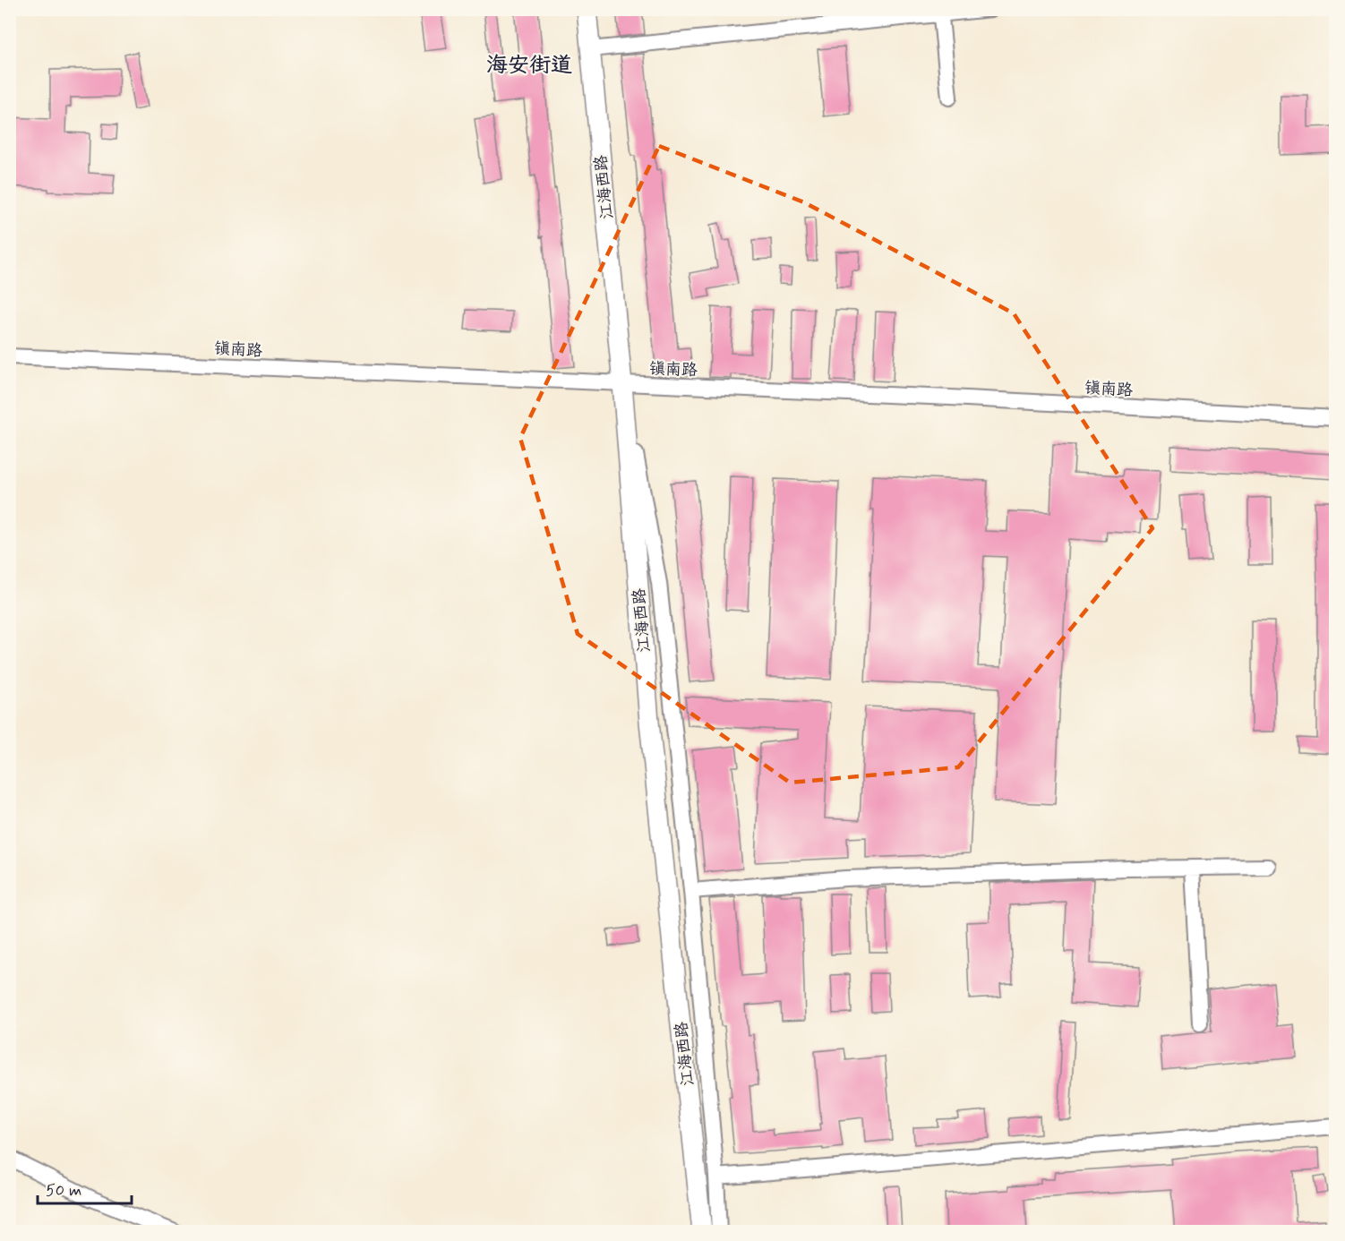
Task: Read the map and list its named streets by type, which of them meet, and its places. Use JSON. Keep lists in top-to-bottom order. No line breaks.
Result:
{"streets":{"main road":["江海西路"],"street":["镇南路"]},"crossings":[["江海西路","镇南路"]],"districts":["海安街道"],"scale_bar":"50 m"}
